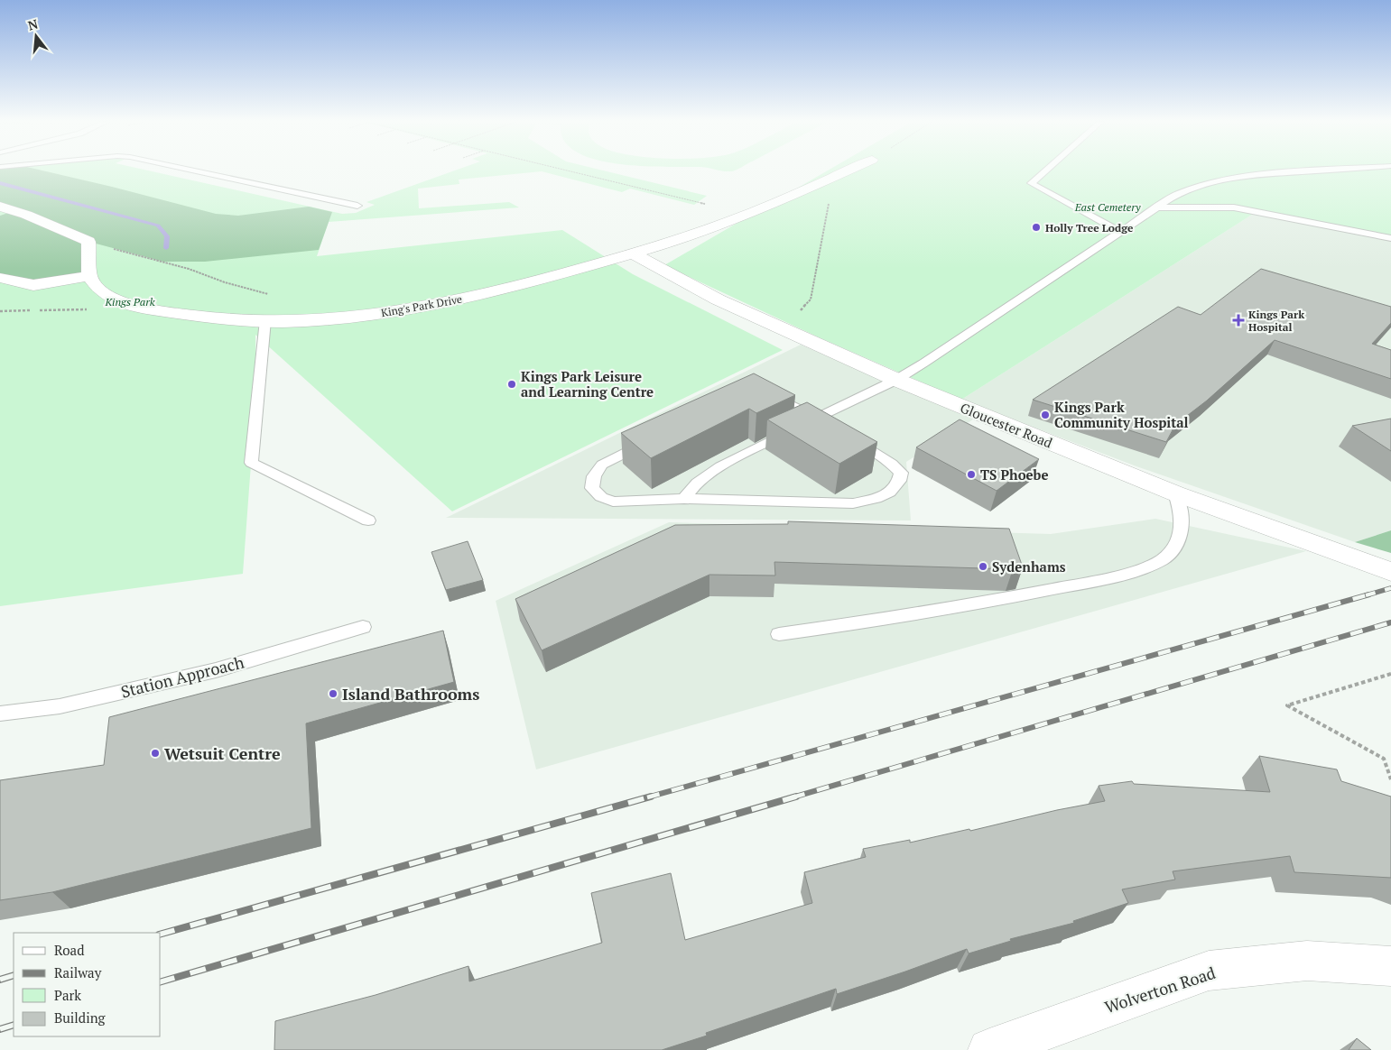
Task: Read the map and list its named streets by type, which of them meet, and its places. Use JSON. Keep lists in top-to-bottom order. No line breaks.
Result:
{"streets":{"street":["King's Park Drive","Gloucester Road","Wolverton Road"],"lane":["Station Approach"]},"crossings":[["King's Park Drive","Gloucester Road"]],"parks":["East Cemetery","Kings Park"],"places":{"other":["Holly Tree Lodge","Kings Park Leisure and Learning Centre","Kings Park Community Hospital","TS Phoebe","Sydenhams","Island Bathrooms","Wetsuit Centre"],"health":["Kings Park Hospital"]},"legend":["Road","Railway","Park","Building"],"north":"top"}
